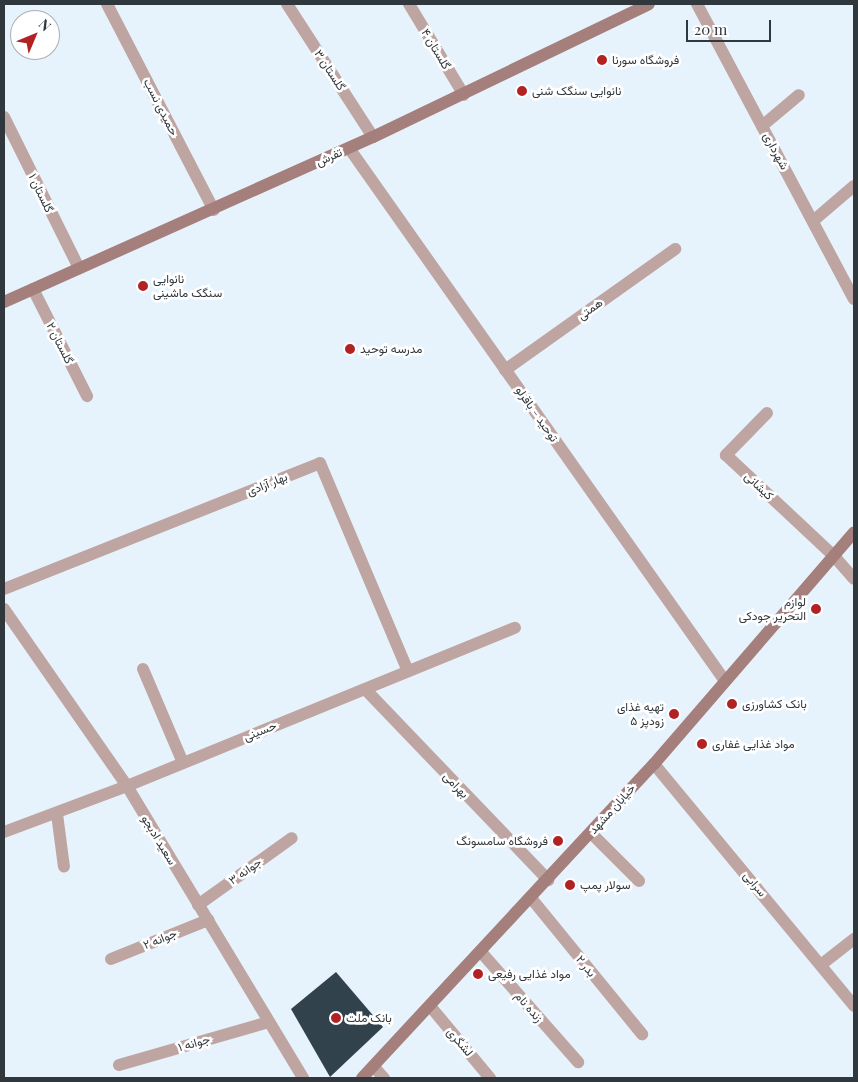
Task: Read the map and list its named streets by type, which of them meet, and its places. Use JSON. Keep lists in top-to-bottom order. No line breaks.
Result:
{"streets":{"street":["گلستان ۴","گلستان ۳","حمیدی نسب","شهرداری","تفرش","گلستان ۱","همتی","گلستان ۲","توحید - باقرلو","بهار آزادی","کیشانی","حسینی","بهرامی","خیابان مشهد","سعید ادبجو","جوانه ۳","سرابی","جوانه ۲","بدر ۲","زنده نام","لشگری","جوانه ۱"]},"crossings":[["گلستان ۴","تفرش"],["گلستان ۳","تفرش"],["حمیدی نسب","تفرش"],["تفرش","گلستان ۱"],["تفرش","گلستان ۲"],["تفرش","توحید - باقرلو"],["همتی","توحید - باقرلو"],["توحید - باقرلو","خیابان مشهد"],["بهار آزادی","حسینی"],["کیشانی","خیابان مشهد"],["حسینی","بهرامی"],["حسینی","سعید ادبجو"],["بهرامی","خیابان مشهد"],["خیابان مشهد","سرابی"],["خیابان مشهد","بدر ۲"],["خیابان مشهد","زنده نام"],["خیابان مشهد","لشگری"],["سعید ادبجو","جوانه ۳"],["سعید ادبجو","جوانه ۲"],["سعید ادبجو","جوانه ۱"]],"places":["فروشگاه سورنا","نانوایی سنگک شنی","نانوایی سنگک ماشینی","مدرسه توحید","لوازم التحریر جودکی","بانک کشاورزی","تهیه غذای زودپز ۵","مواد غذایی غفاری","فروشگاه سامسونگ","سولار پمپ","مواد غذایی رفیعی","بانک ملت"],"scale_bar":"20 m","north":"top right"}
